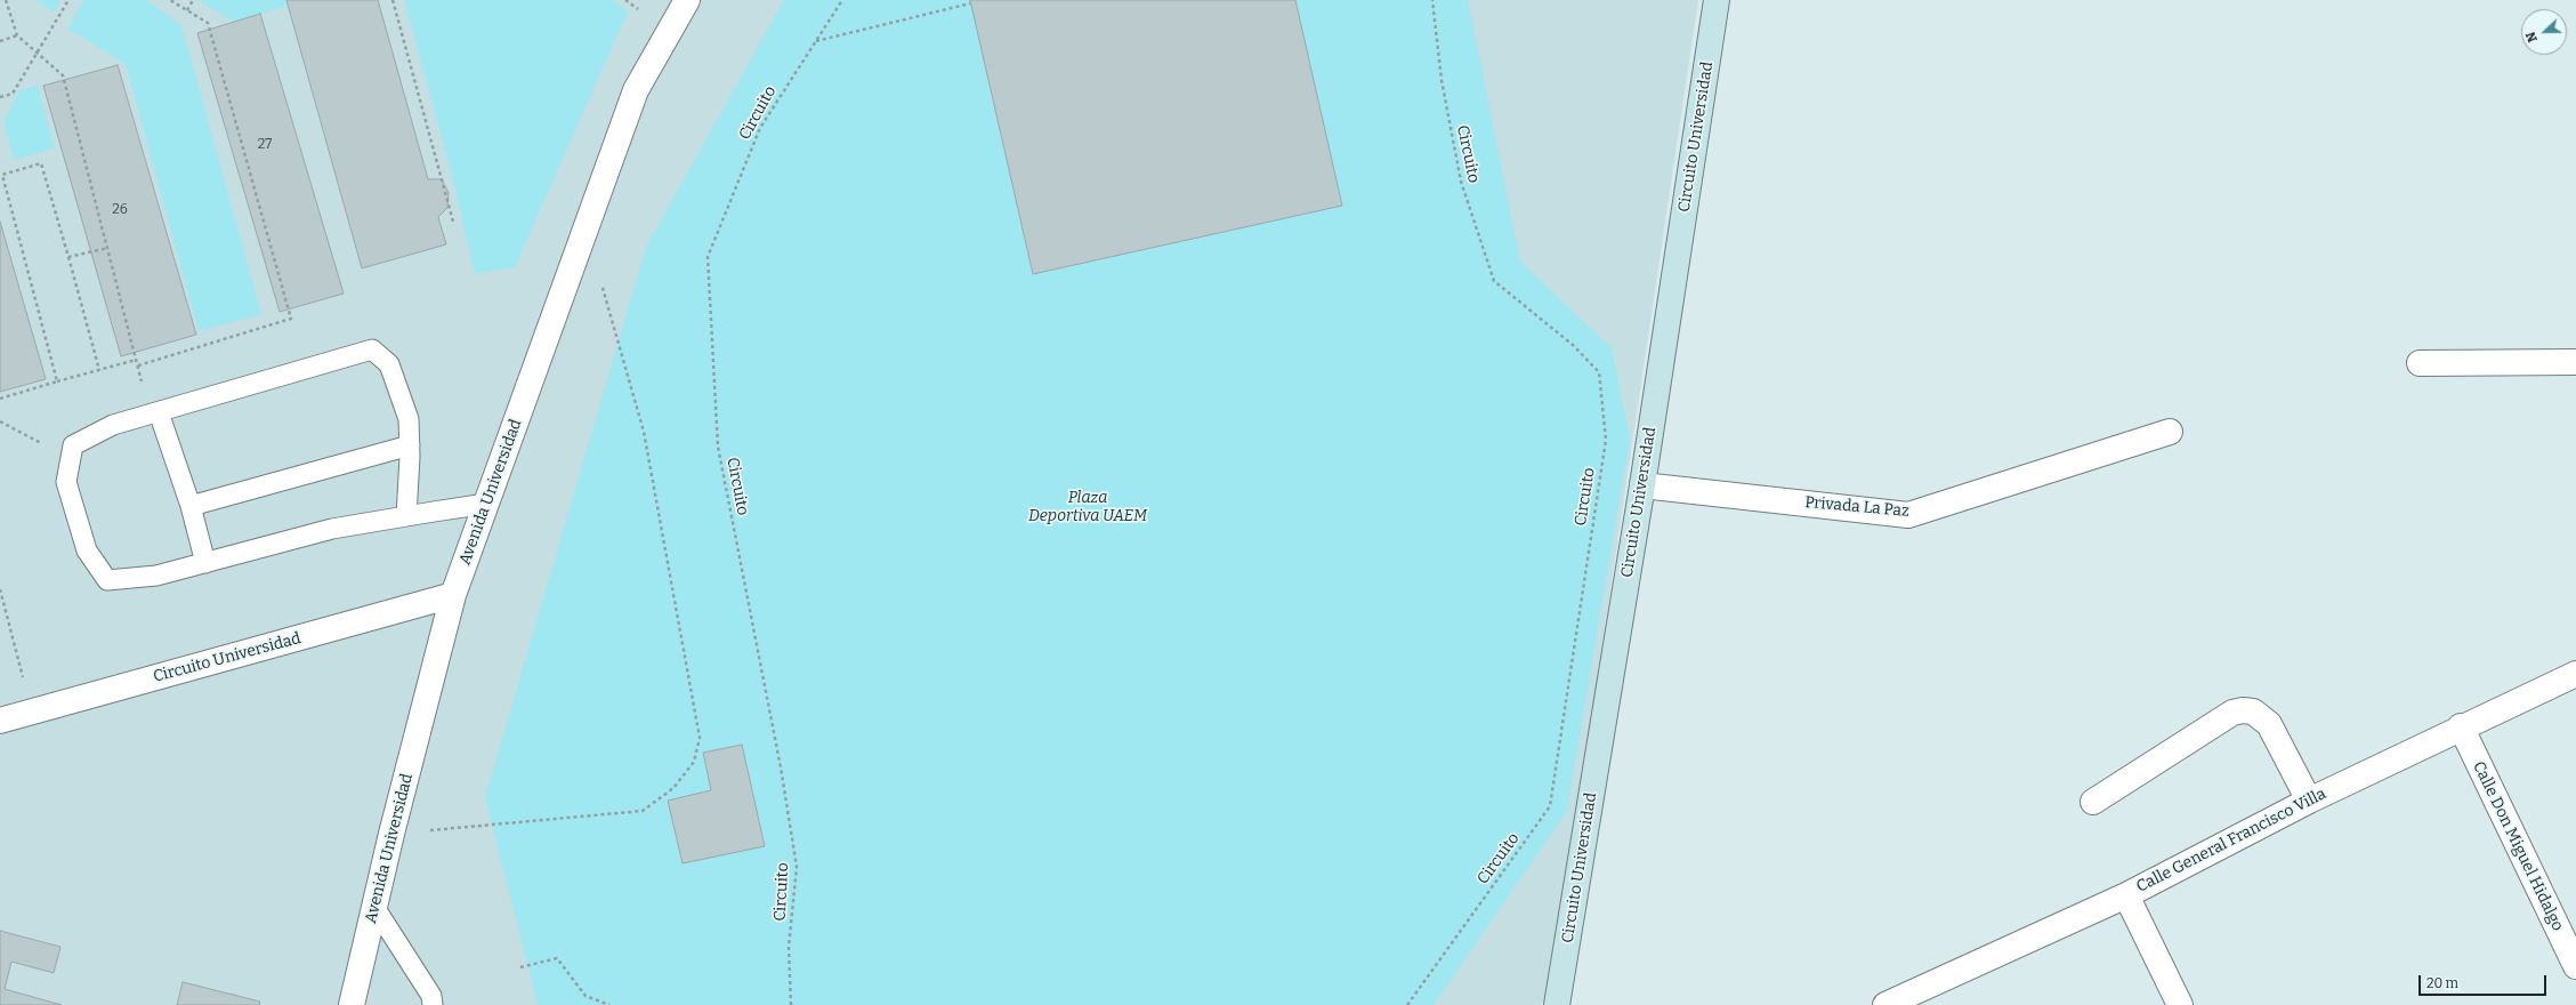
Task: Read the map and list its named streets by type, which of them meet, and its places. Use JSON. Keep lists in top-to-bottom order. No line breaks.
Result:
{"streets":{"street":["Circuito Universidad","Avenida Universidad","Privada La Paz","Calle General Francisco Villa","Calle Don Miguel Hidalgo"],"path":["Circuito"]},"crossings":[["Circuito Universidad","Avenida Universidad"],["Circuito Universidad","Privada La Paz"],["Calle General Francisco Villa","Calle Don Miguel Hidalgo"]],"parks":["Plaza Deportiva UAEM"],"house_numbers":["27","26"],"scale_bar":"20 m","north":"left"}
